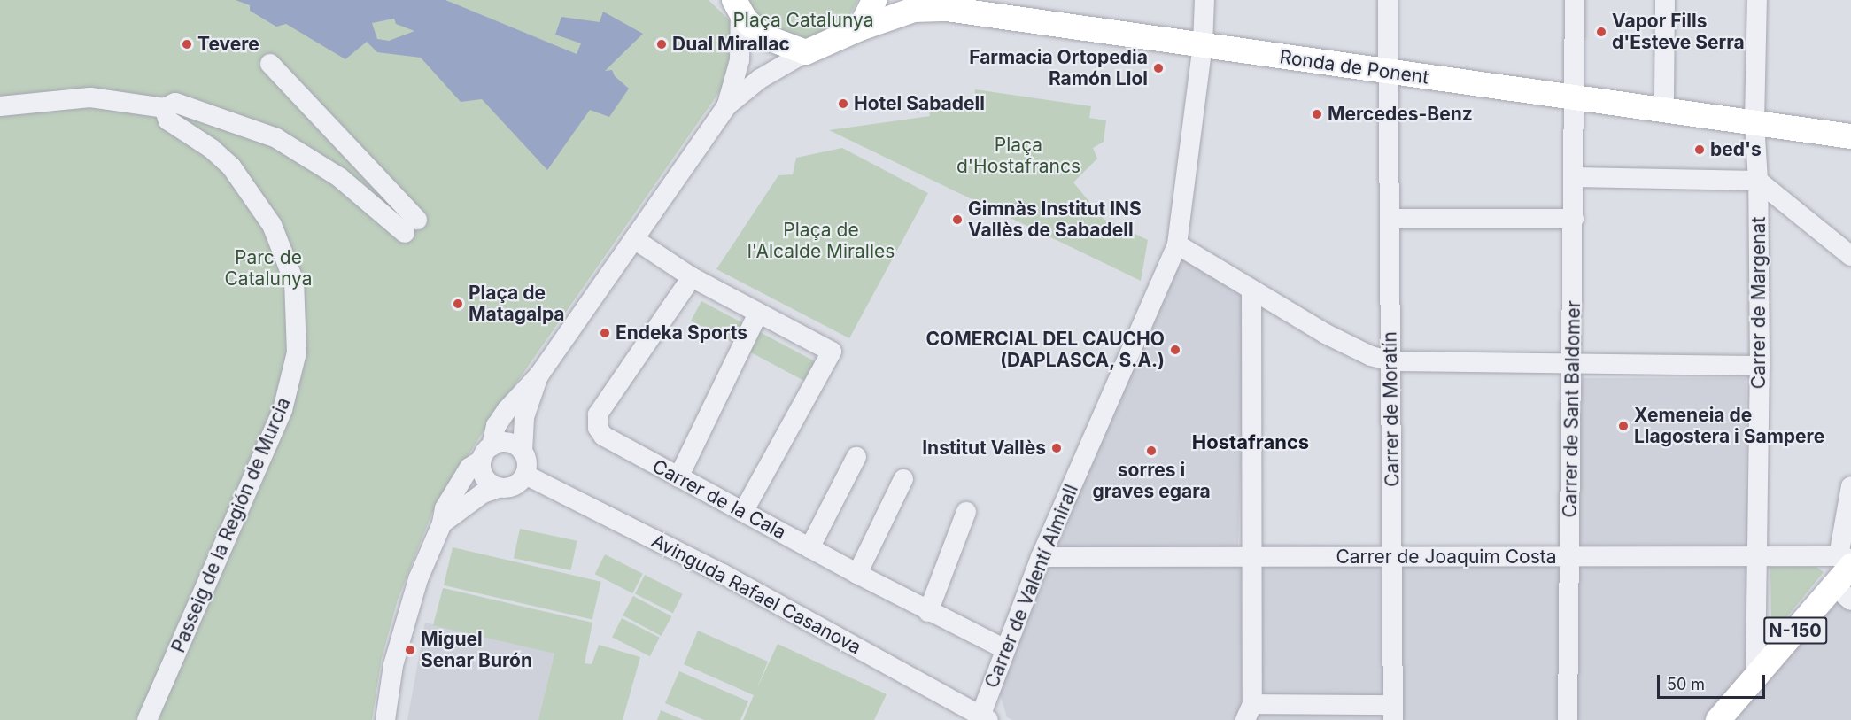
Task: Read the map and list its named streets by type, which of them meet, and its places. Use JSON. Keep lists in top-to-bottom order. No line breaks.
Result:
{"streets":{"main road":["Ronda de Ponent","N-150"],"street":["Carrer de Margenat","Carrer de Moratín","Carrer de Sant Baldomer","Carrer de la Cala","Passeig de la Región de Murcia","Carrer de Joaquim Costa","Carrer de Valentí Almirall","Avinguda Rafael Casanova"]},"crossings":[["Ronda de Ponent","Carrer de Margenat"],["Ronda de Ponent","Carrer de Moratín"],["Ronda de Ponent","Carrer de Sant Baldomer"],["Ronda de Ponent","Carrer de Valentí Almirall"],["Carrer de Margenat","Carrer de Joaquim Costa"],["Carrer de Margenat","N-150"],["Carrer de Moratín","Carrer de Joaquim Costa"],["Carrer de Sant Baldomer","Carrer de Joaquim Costa"],["Carrer de la Cala","Carrer de Valentí Almirall"],["Carrer de Joaquim Costa","Carrer de Valentí Almirall"],["Carrer de Joaquim Costa","N-150"],["Carrer de Valentí Almirall","Avinguda Rafael Casanova"]],"districts":["Hostafrancs"],"parks":["Plaça Catalunya","Plaça d'Hostafrancs","Plaça de l'Alcalde Miralles","Parc de Catalunya"],"places":["Vapor Fills d'Esteve Serra","Tevere","Dual Mirallac","Farmacia Ortopedia Ramón Llol","Hotel Sabadell","Mercedes-Benz","bed's","Gimnàs Institut INS Vallès de Sabadell","Plaça de Matagalpa","Endeka Sports","COMERCIAL DEL CAUCHO (DAPLASCA, S.A.)","Xemeneia de Llagostera i Sampere","Institut Vallès","sorres i graves egara","Miguel Senar Burón"],"scale_bar":"50 m"}
